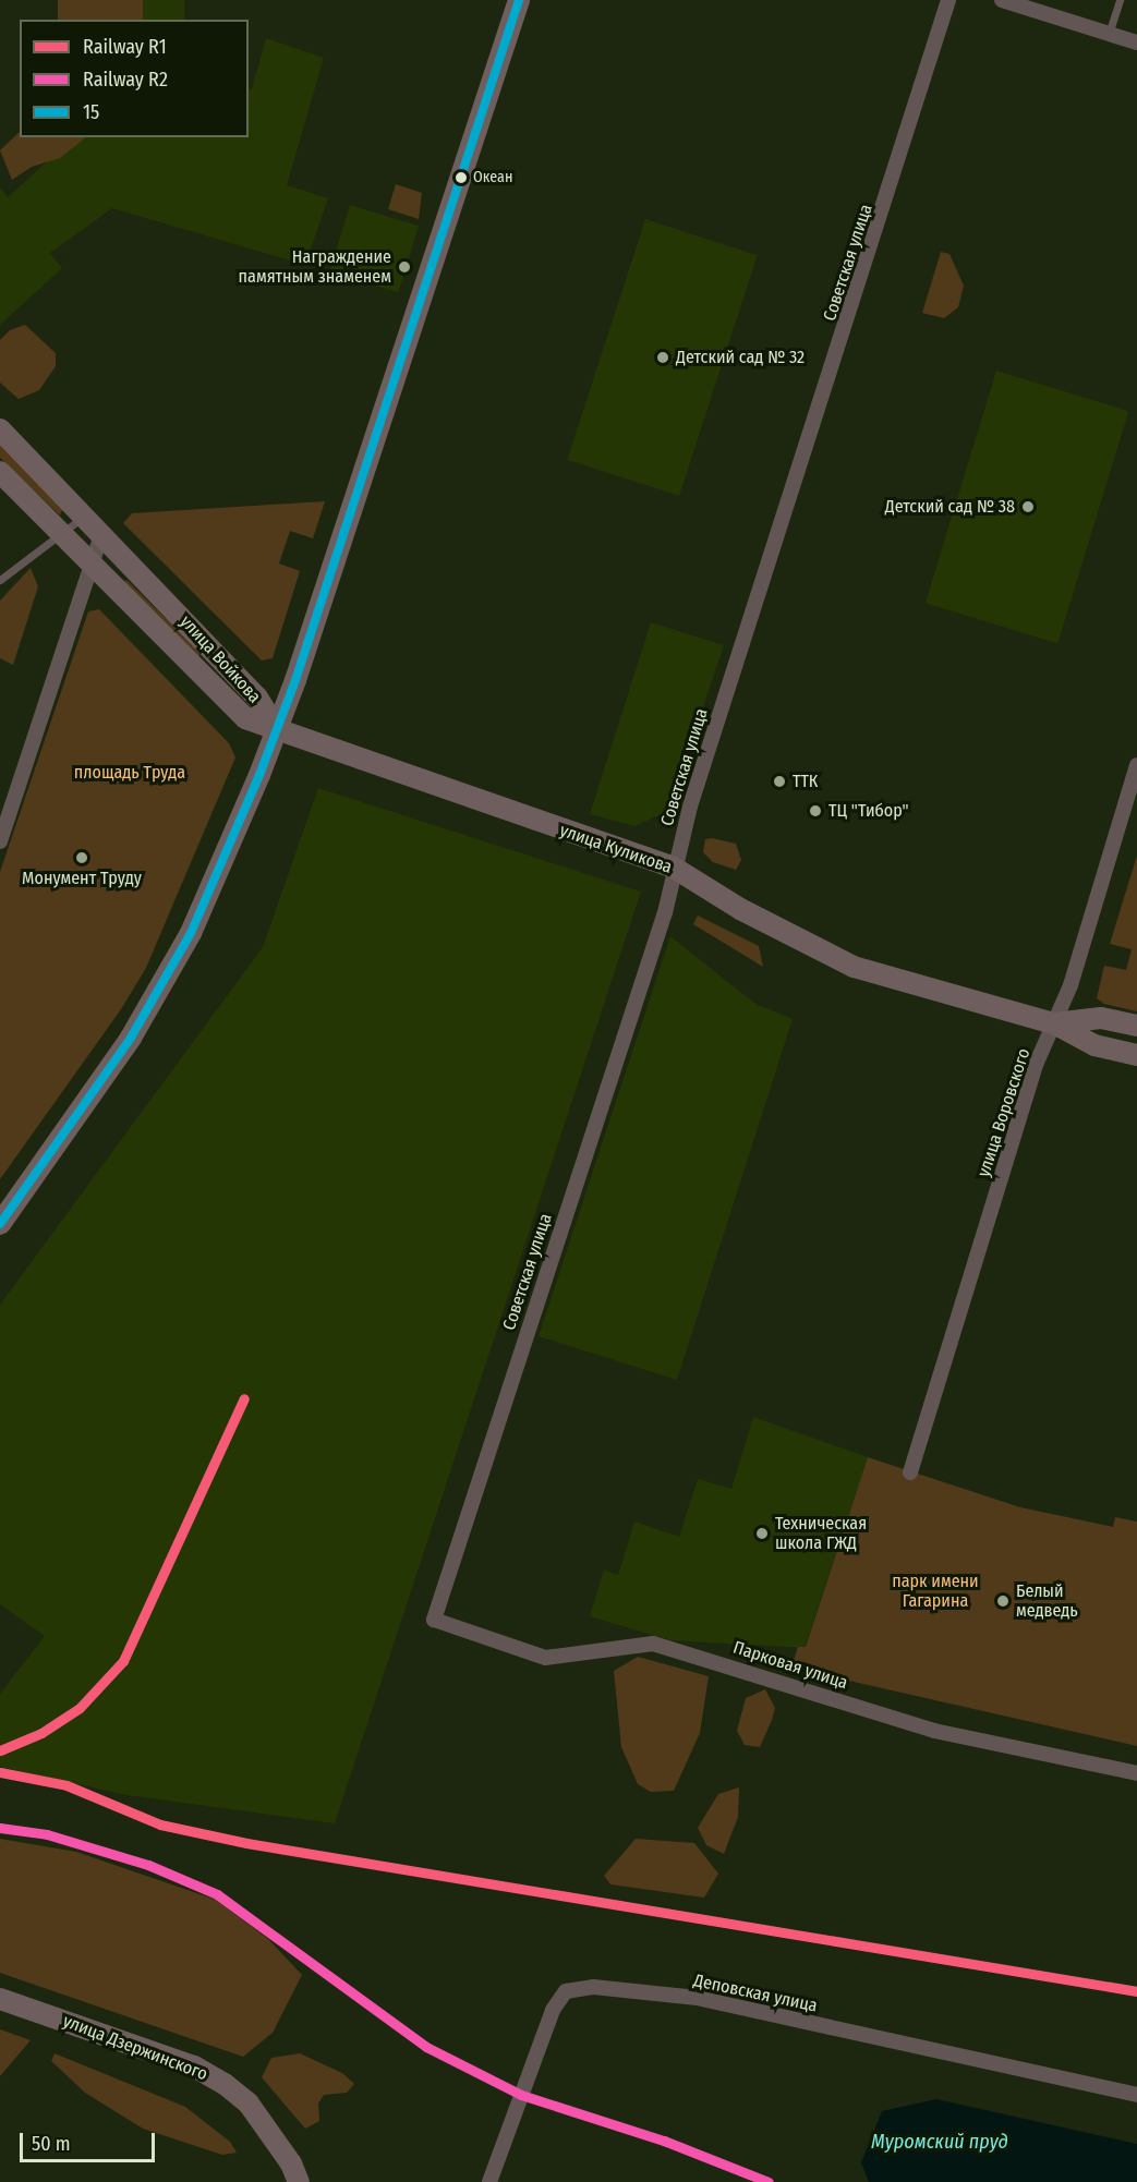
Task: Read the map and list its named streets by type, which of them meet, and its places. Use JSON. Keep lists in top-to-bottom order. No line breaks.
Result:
{"streets":{"main road":["улица Войкова","улица Куликова","улица Дзержинского"],"street":["Советская улица","улица Воровского","Парковая улица","Деповская улица"]},"crossings":[["Советская улица","улица Куликова"],["Советская улица","Парковая улица"],["улица Войкова","улица Куликова"],["улица Куликова","улица Воровского"]],"water":["Муромский пруд"],"parks":["площадь Труда","парк имени Гагарина"],"places":["Океан","Награждение памятным знаменем","Детский сад № 32","Детский сад № 38","ТТК","ТЦ \"Тибор\"","Монумент Труду","Техническая школа ГЖД","Белый медведь"],"lines":["transit line 15","rail line R1","rail line R2"],"legend":["Railway R1","Railway R2","15"],"scale_bar":"50 m"}
